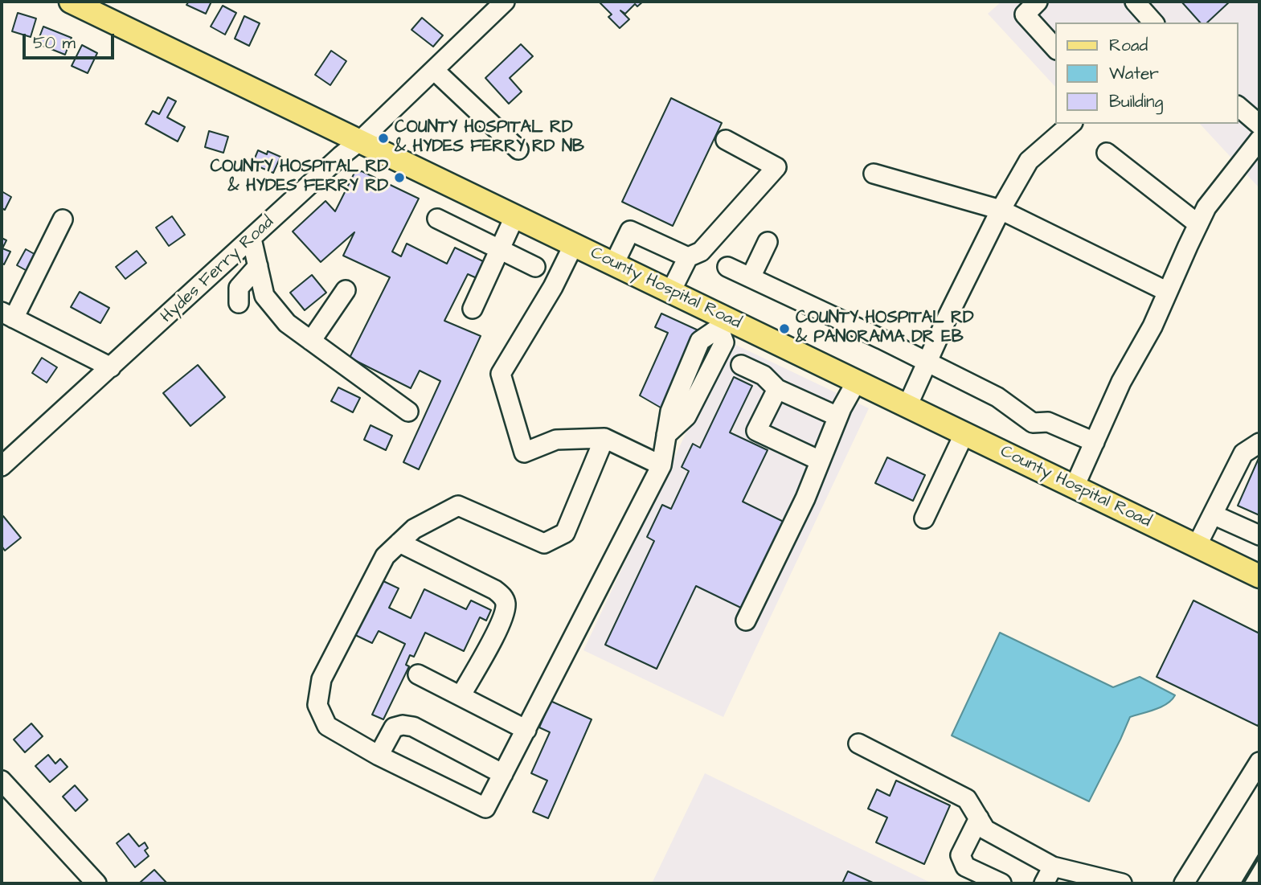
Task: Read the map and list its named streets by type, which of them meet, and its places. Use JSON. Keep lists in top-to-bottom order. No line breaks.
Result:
{"streets":{"main road":["County Hospital Road"],"street":["Hydes Ferry Road"]},"crossings":[["Hydes Ferry Road","County Hospital Road"]],"places":["COUNTY HOSPITAL RD & HYDES FERRY RD NB","COUNTY HOSPITAL RD & HYDES FERRY RD","COUNTY HOSPITAL RD & PANORAMA DR EB"],"legend":["Road","Water","Building"],"scale_bar":"50 m"}
